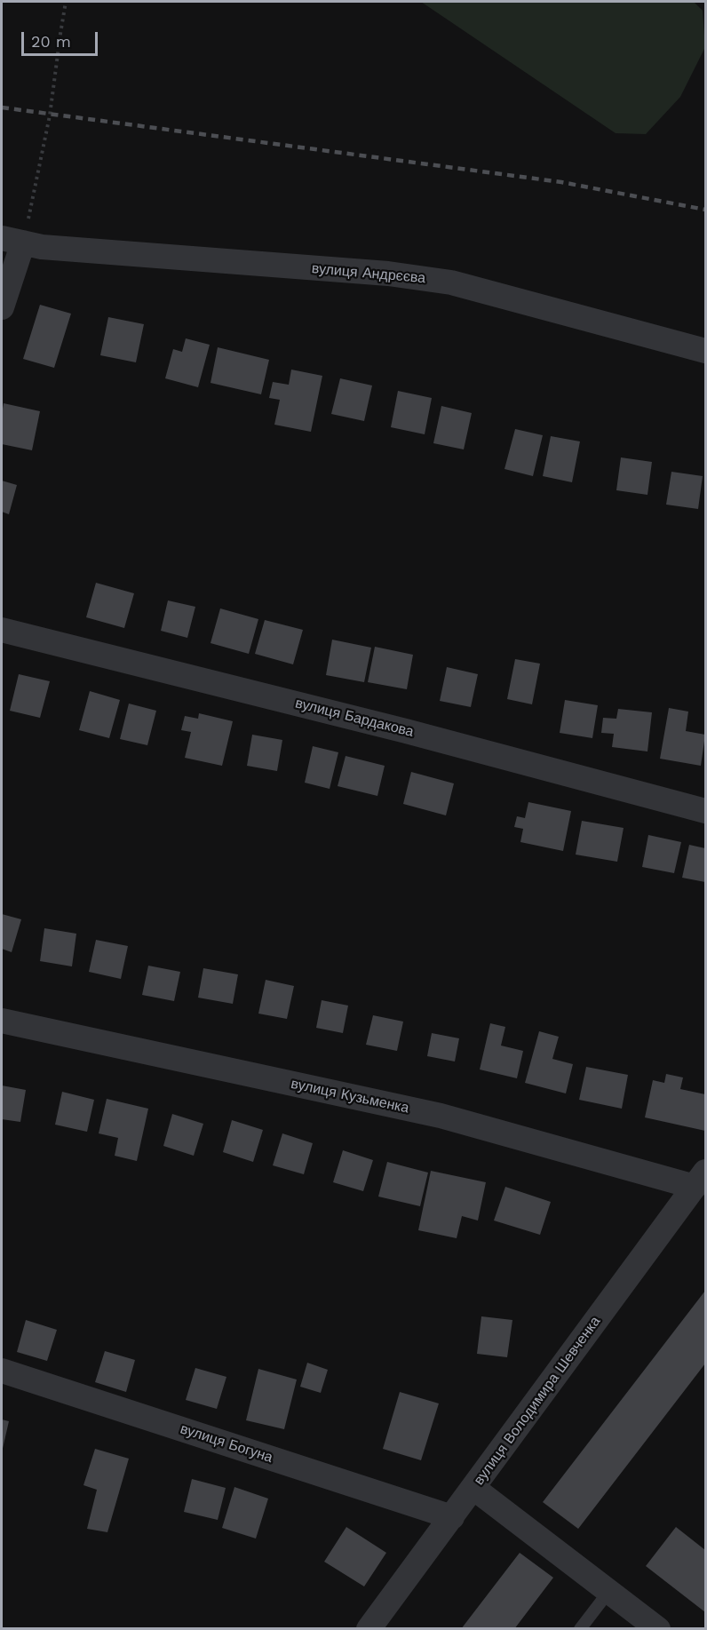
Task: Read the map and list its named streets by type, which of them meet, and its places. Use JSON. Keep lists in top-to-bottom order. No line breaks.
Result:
{"streets":{"street":["вулиця Андрєєва","вулиця Бардакова","вулиця Кузьменка","вулиця Володимира Шевченка","вулиця Богуна"]},"crossings":[["вулиця Кузьменка","вулиця Володимира Шевченка"],["вулиця Володимира Шевченка","вулиця Богуна"]],"scale_bar":"20 m"}
